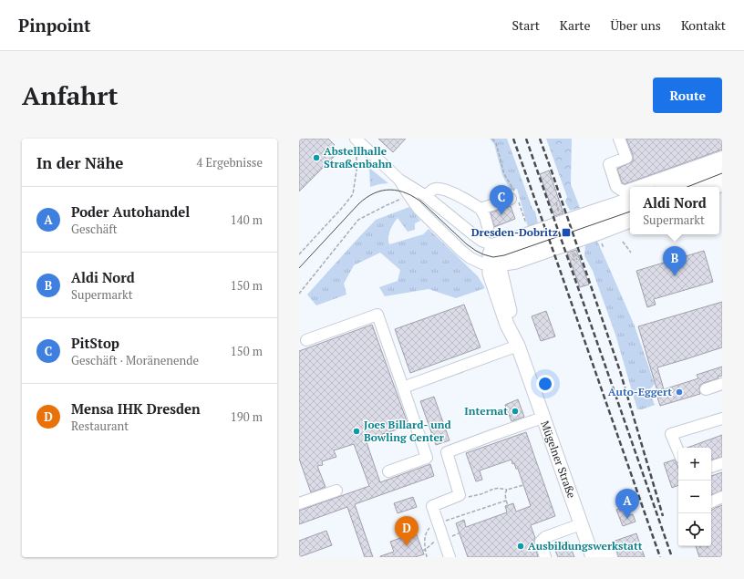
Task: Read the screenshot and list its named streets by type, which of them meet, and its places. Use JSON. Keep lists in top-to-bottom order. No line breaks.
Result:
{"streets":{"main road":["Mügelner Straße"]},"places":{"other":["Abstellhalle Straßenbahn","Auto-Eggert","Internat","Joes Billard- und Bowling Center","Ausbildungswerkstatt"],"transit":["Dresden-Dobritz"]},"page":{"header":"Pinpoint","nav":["Start","Karte","Über uns","Kontakt"],"buttons":"Route","title":"Anfahrt","heading":["In der Nähe","4 Ergebnisse"],"pins":["C","B","A","D"],"list":[{"mark":"A","name":"Poder Autohandel","note":"Geschäft","value":"140 m"},{"mark":"B","name":"Aldi Nord","note":"Supermarkt","value":"150 m"},{"mark":"C","name":"PitStop","note":"Geschäft · Moränenende","value":"150 m"},{"mark":"D","name":"Mensa IHK Dresden","note":"Restaurant","value":"190 m"}],"popup":["Aldi Nord","Supermarkt"],"map_buttons":["+","−"]}}
